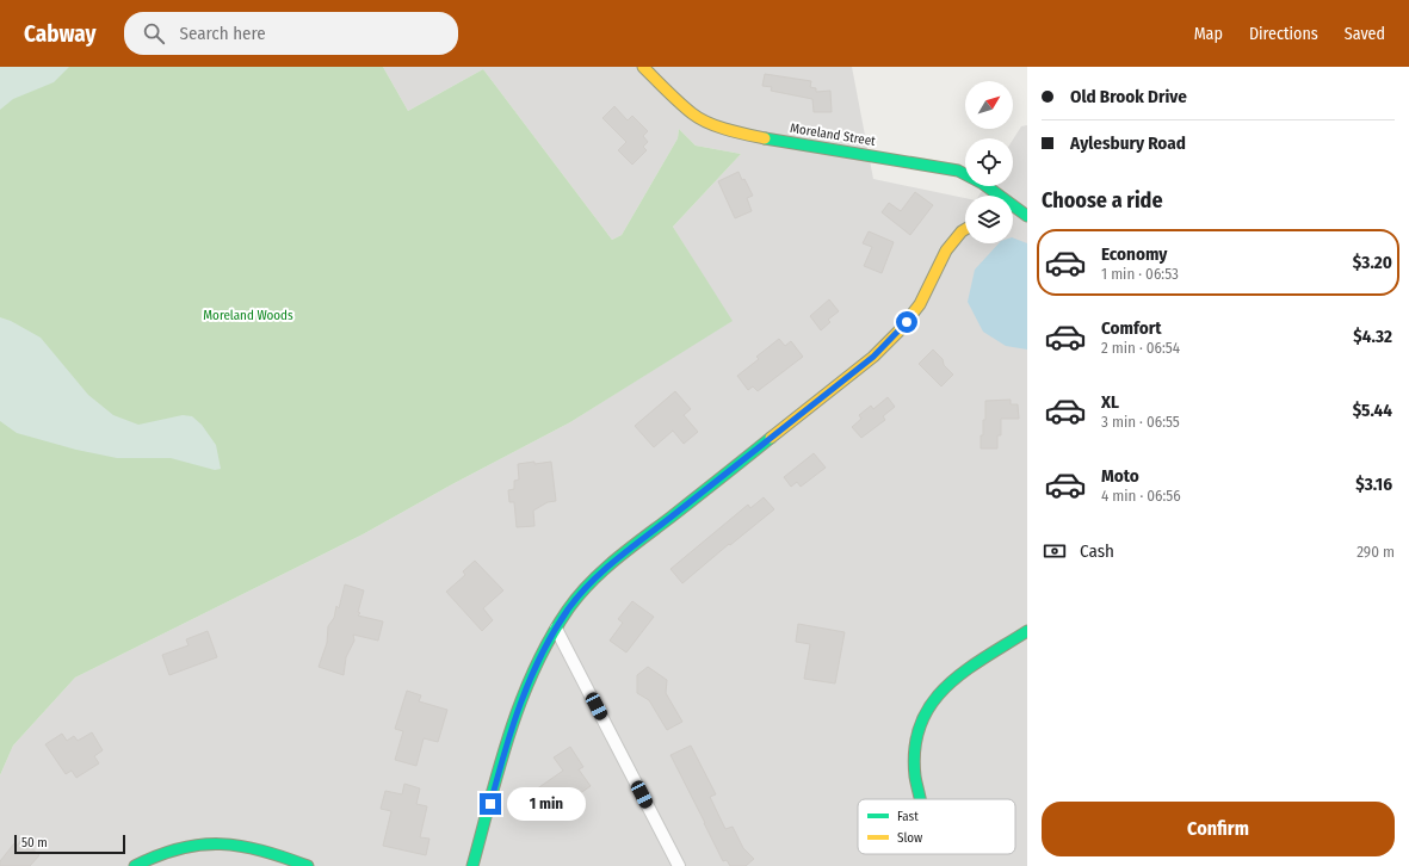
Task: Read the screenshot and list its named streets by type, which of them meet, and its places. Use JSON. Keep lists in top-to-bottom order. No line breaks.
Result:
{"streets":{"street":["Moreland Street"]},"parks":["Moreland Woods"],"legend":["Fast","Slow"],"scale_bar":"50 m","north":"top right","page":{"header":"Cabway","search":"Search here","nav":["Map","Directions","Saved"],"banner":["Old Brook Drive","Aylesbury Road"],"heading":"Choose a ride","list":[{"name":"Economy","note":"1 min · 06:53","value":"$3.20"},{"name":"Comfort","note":"2 min · 06:54","value":"$4.32"},{"name":"XL","note":"3 min · 06:55","value":"$5.44"},{"name":"Moto","note":"4 min · 06:56","value":"$3.16"}],"pay":["Cash","290 m"],"bubble":"1 min","buttons":"Confirm","scale":"50 m"}}
